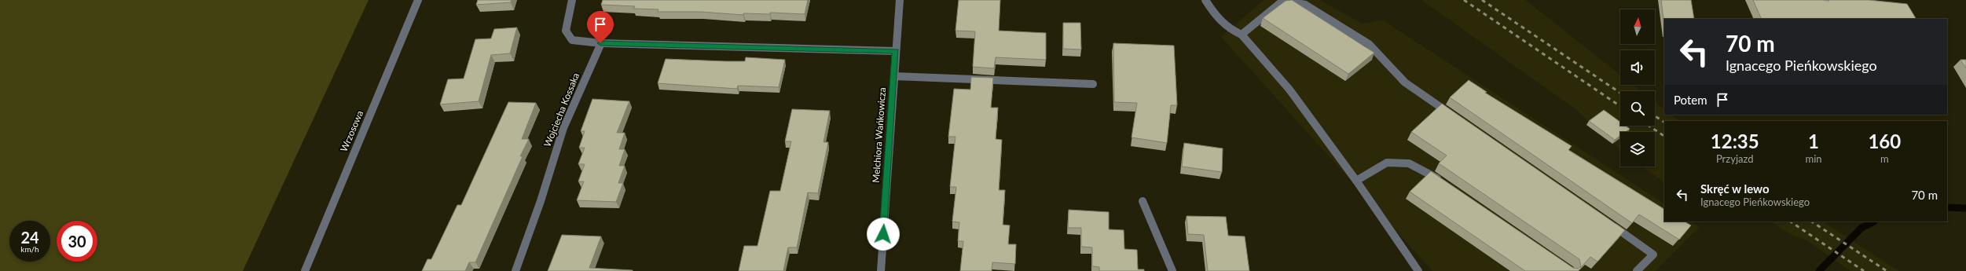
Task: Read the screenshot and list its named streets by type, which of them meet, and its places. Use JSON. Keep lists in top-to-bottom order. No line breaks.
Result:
{"streets":{"street":["Wojciecha Kossaka","Wrzosowa","Melchiora Wańkowicza"]},"north":"top","page":{"turn":["70 m","Ignacego Pieńkowskiego"],"then":"Potem","eta":["12:35","Przyjazd","1","min","160","m"],"list":[{"name":"Skręć w lewo","note":"Ignacego Pieńkowskiego","value":"70 m"}],"speed":"24 km/h","limit":"30"}}
